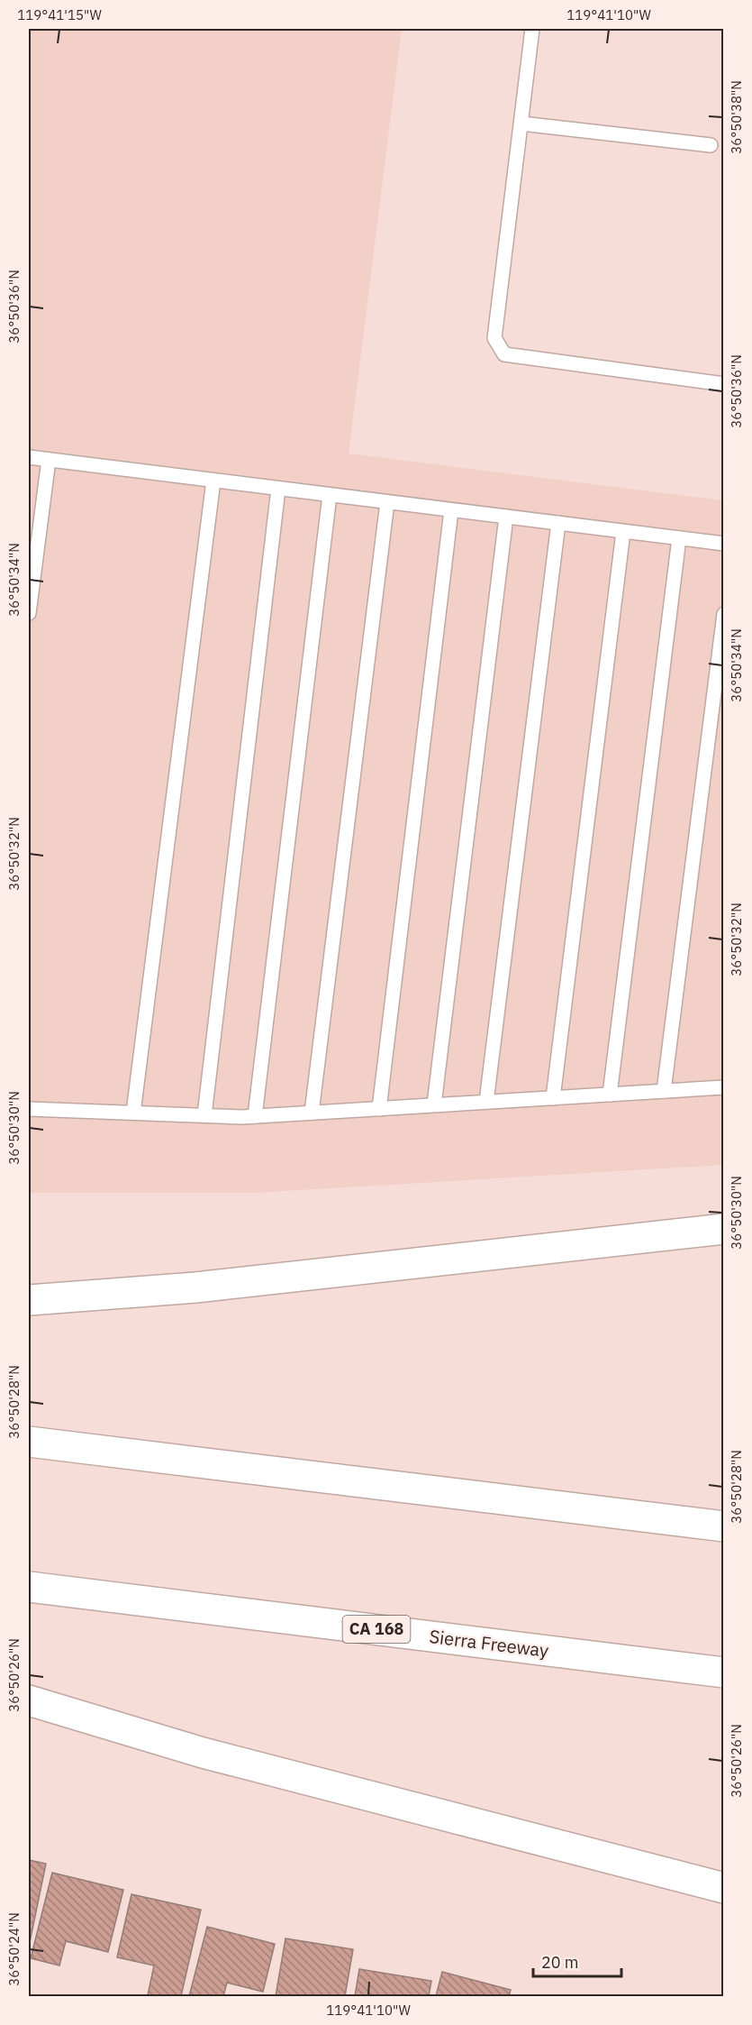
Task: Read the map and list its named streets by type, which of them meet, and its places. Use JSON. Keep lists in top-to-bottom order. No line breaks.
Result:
{"streets":{"highway":["CA 168","Sierra Freeway"]},"scale_bar":"20 m","coordinates":["119°41'15\"W","119°41'10\"W","36°50'38\"N","36°50'36\"N","36°50'34\"N","36°50'32\"N","36°50'30\"N","36°50'28\"N","36°50'26\"N","36°50'24\"N"]}
